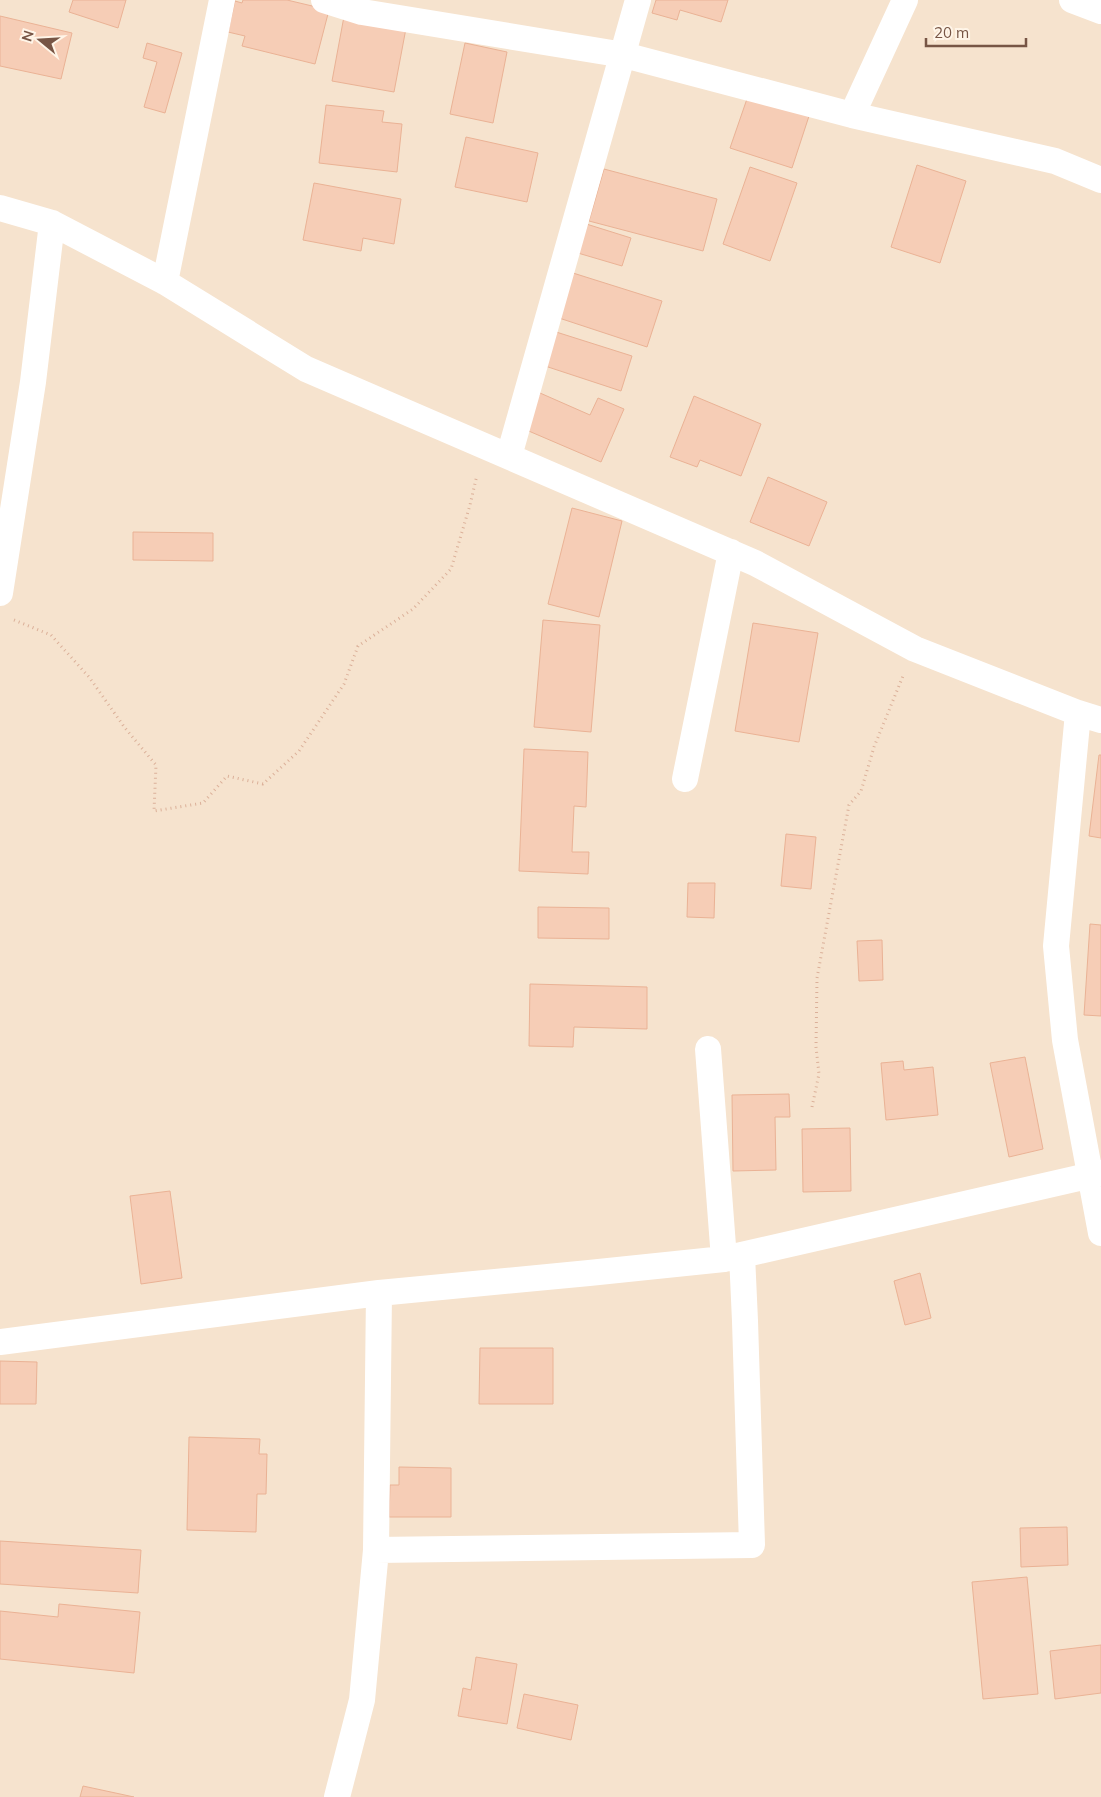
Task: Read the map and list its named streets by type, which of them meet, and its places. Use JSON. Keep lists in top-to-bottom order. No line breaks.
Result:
{"scale_bar":"20 m","north":"left"}
